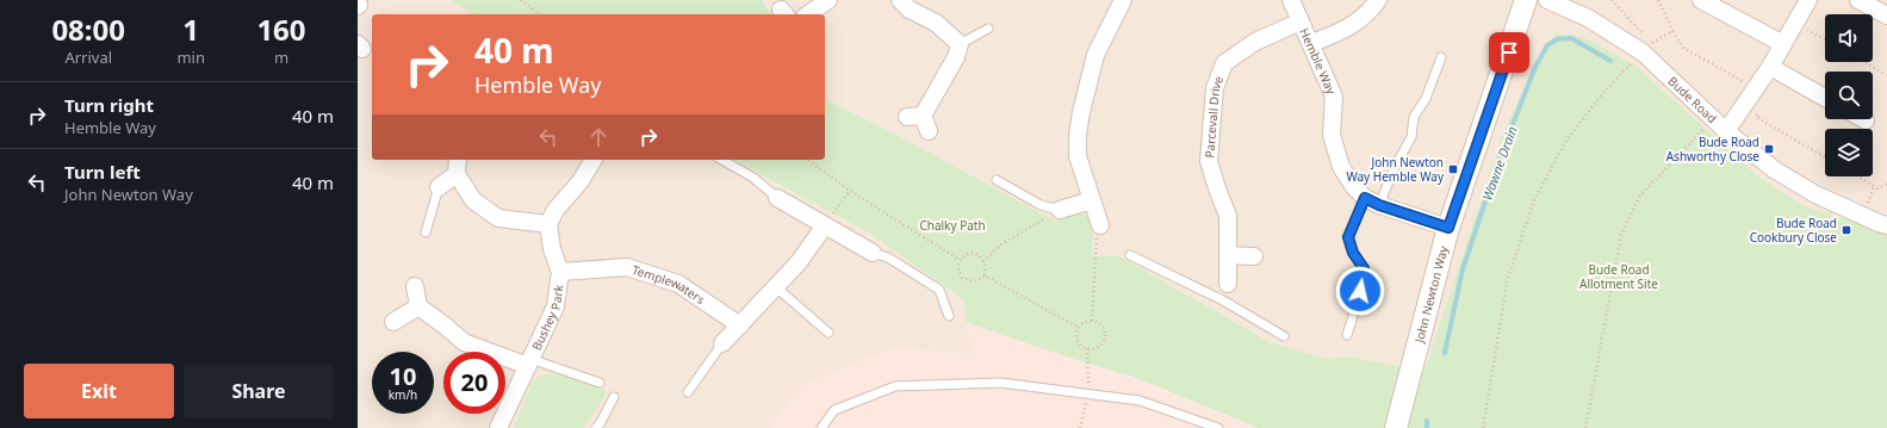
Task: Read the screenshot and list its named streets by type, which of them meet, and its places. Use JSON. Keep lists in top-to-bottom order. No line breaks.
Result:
{"streets":{"street":["Hemble Way","Bude Road","Parcevall Drive","Templewaters","John Newton Way","Bushey Park"]},"crossings":[["Hemble Way","Parcevall Drive"],["Templewaters","Bushey Park"]],"water":["Wawne Drain"],"parks":["Chalky Path","Bude Road Allotment Site"],"places":{"transit":["Bude Road Ashworthy Close","John Newton Way Hemble Way","Bude Road Cookbury Close"]},"page":{"eta":["08:00","Arrival","1","min","160","m"],"turn":["40 m","Hemble Way"],"list":[{"name":"Turn right","note":"Hemble Way","value":"40 m"},{"name":"Turn left","note":"John Newton Way","value":"40 m"}],"speed":"10 km/h","limit":"20","buttons":["Exit","Share"]}}
